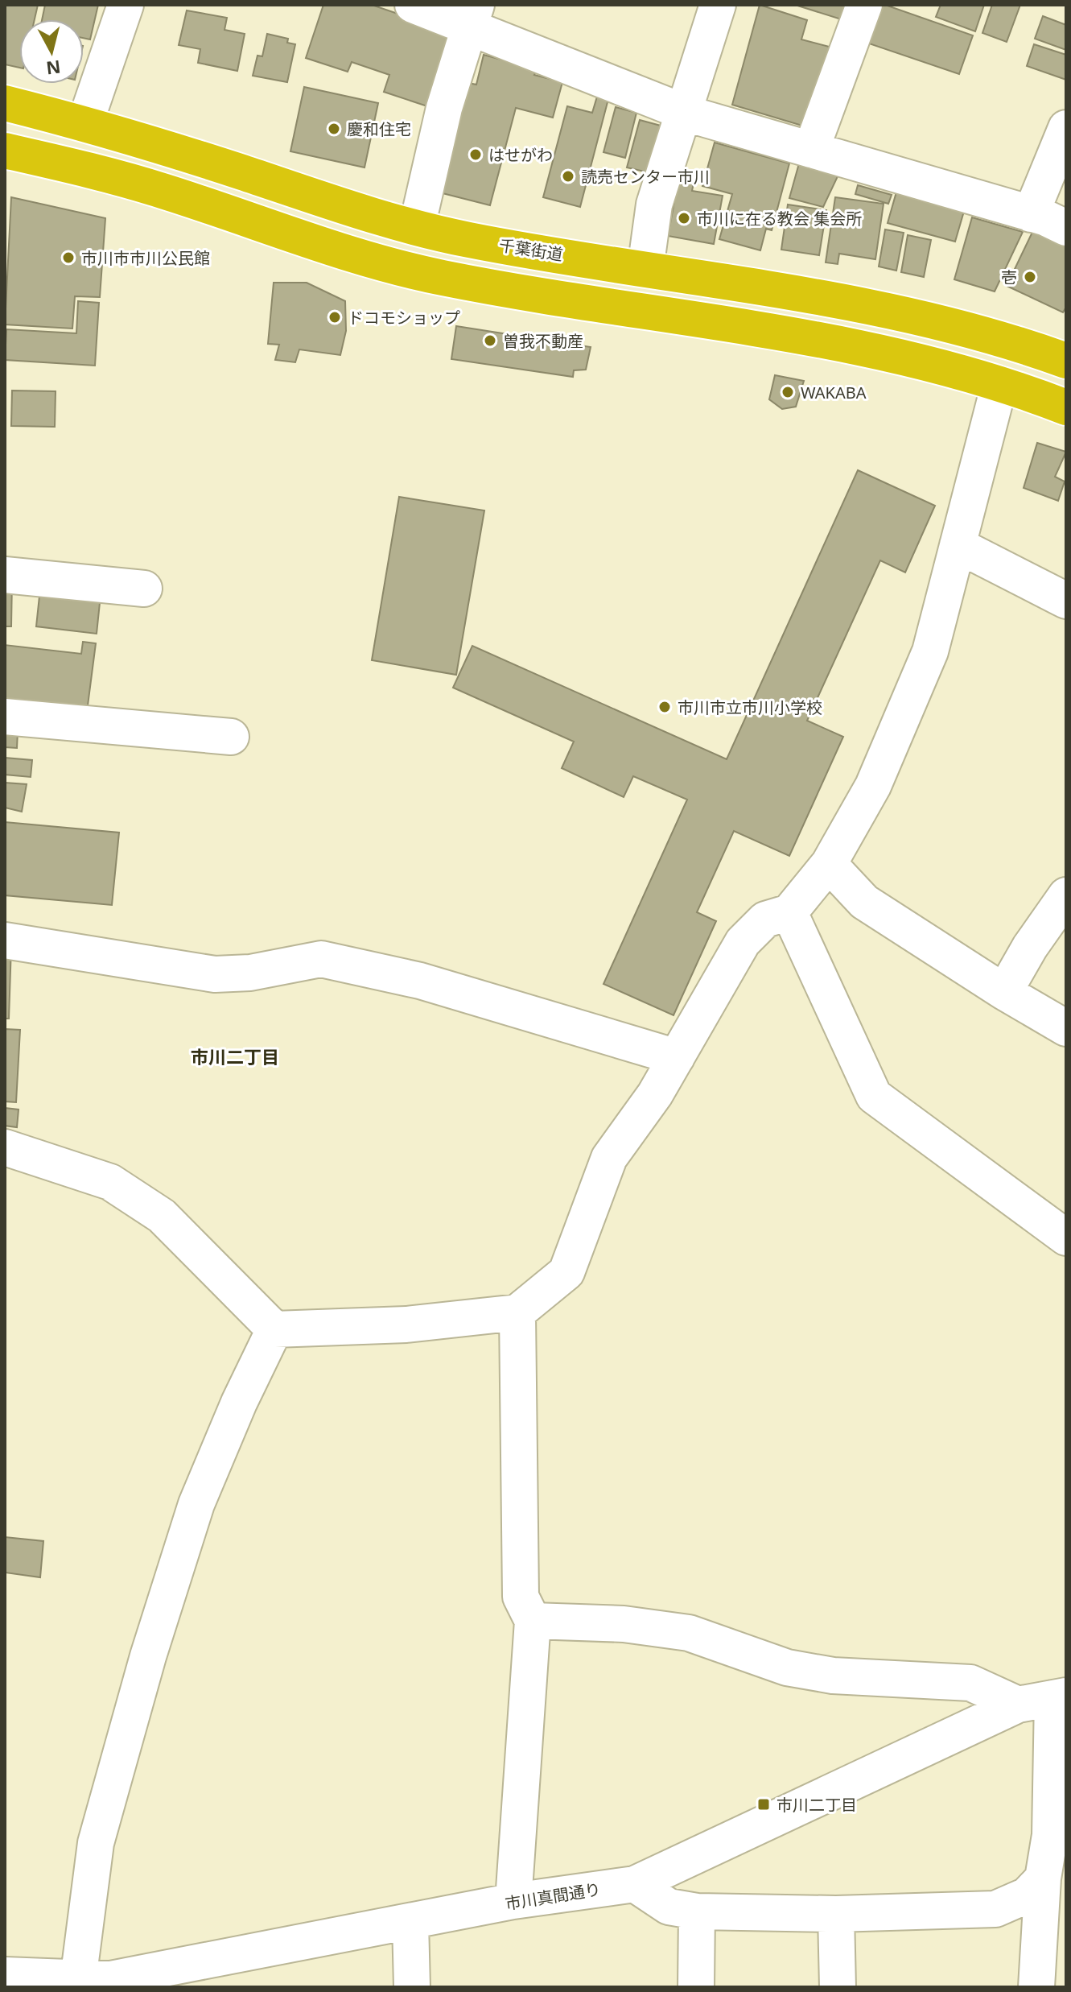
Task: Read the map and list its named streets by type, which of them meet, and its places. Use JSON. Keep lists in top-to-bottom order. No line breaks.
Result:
{"streets":{"highway":["千葉街道"],"street":["市川真間通り"]},"districts":["市川二丁目"],"places":{"other":["慶和住宅","はせがわ","読売センター市川","市川に在る教会 集会所","市川市市川公民館","壱","ドコモショップ","曽我不動産","WAKABA","市川市立市川小学校"],"transit":["市川二丁目"]},"north":"bottom"}
